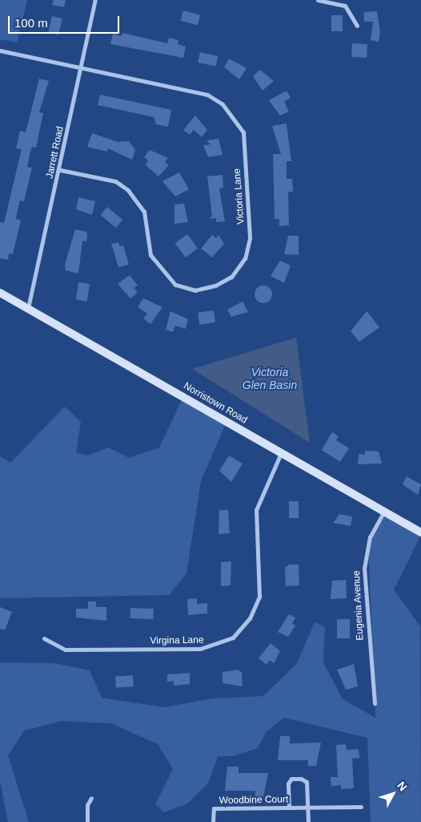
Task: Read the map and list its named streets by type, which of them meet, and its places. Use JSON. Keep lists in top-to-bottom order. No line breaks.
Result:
{"streets":{"main road":["Norristown Road"],"street":["Jarrett Road","Victoria Lane","Eugenia Avenue","Virgina Lane","Woodbine Court"]},"crossings":[["Jarrett Road","Victoria Lane"],["Jarrett Road","Norristown Road"],["Norristown Road","Eugenia Avenue"],["Norristown Road","Virgina Lane"]],"water":["Victoria Glen Basin"],"scale_bar":"100 m","north":"top right"}
